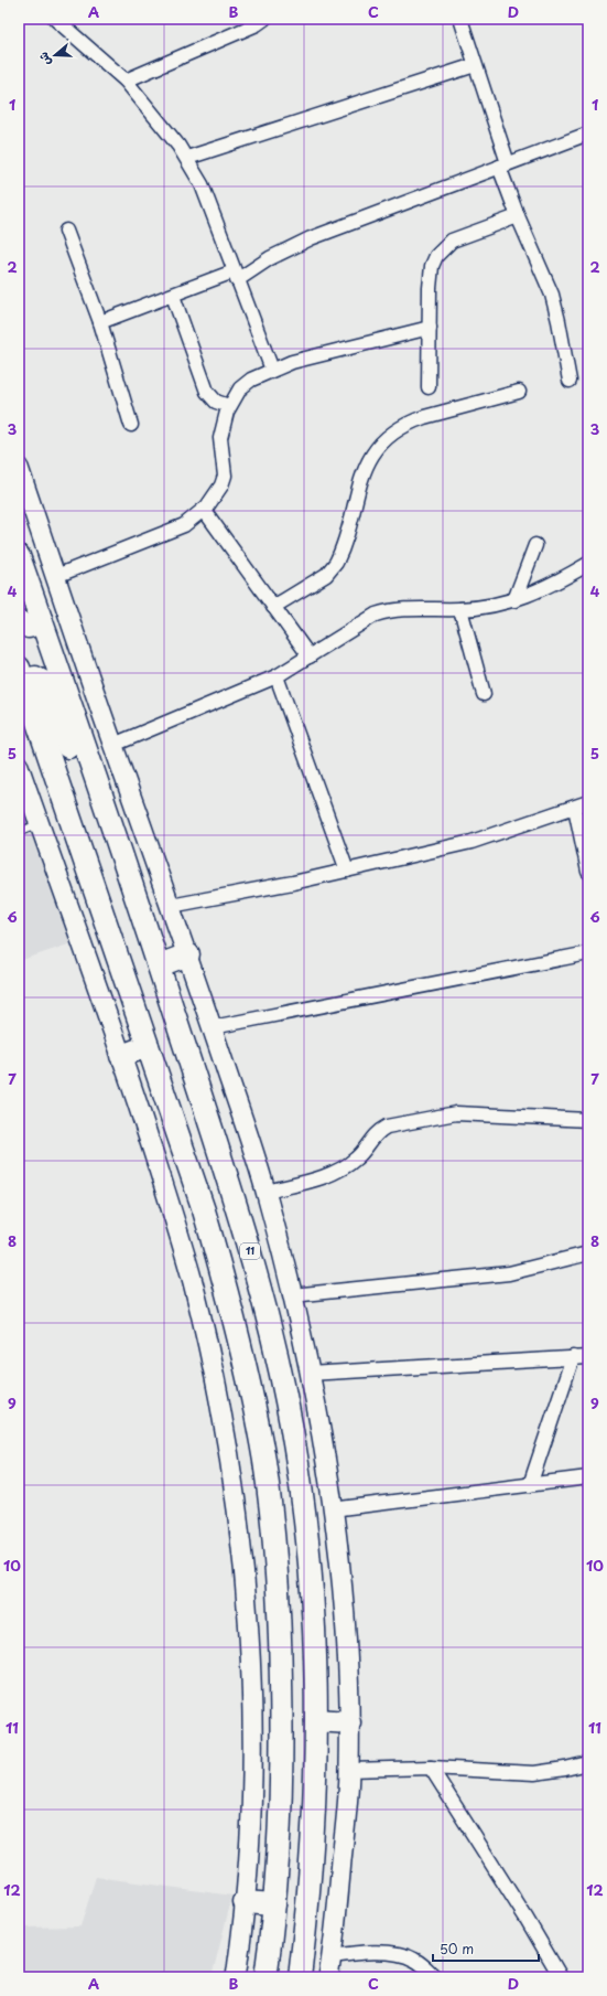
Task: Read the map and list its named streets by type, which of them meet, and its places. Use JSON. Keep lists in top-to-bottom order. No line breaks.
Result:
{"streets":{"highway":["11"]},"scale_bar":"50 m","north":"left","grid":{"columns":["A","B","C","D"],"rows":["1","2","3","4","5","6","7","8","9","10","11","12"]}}
